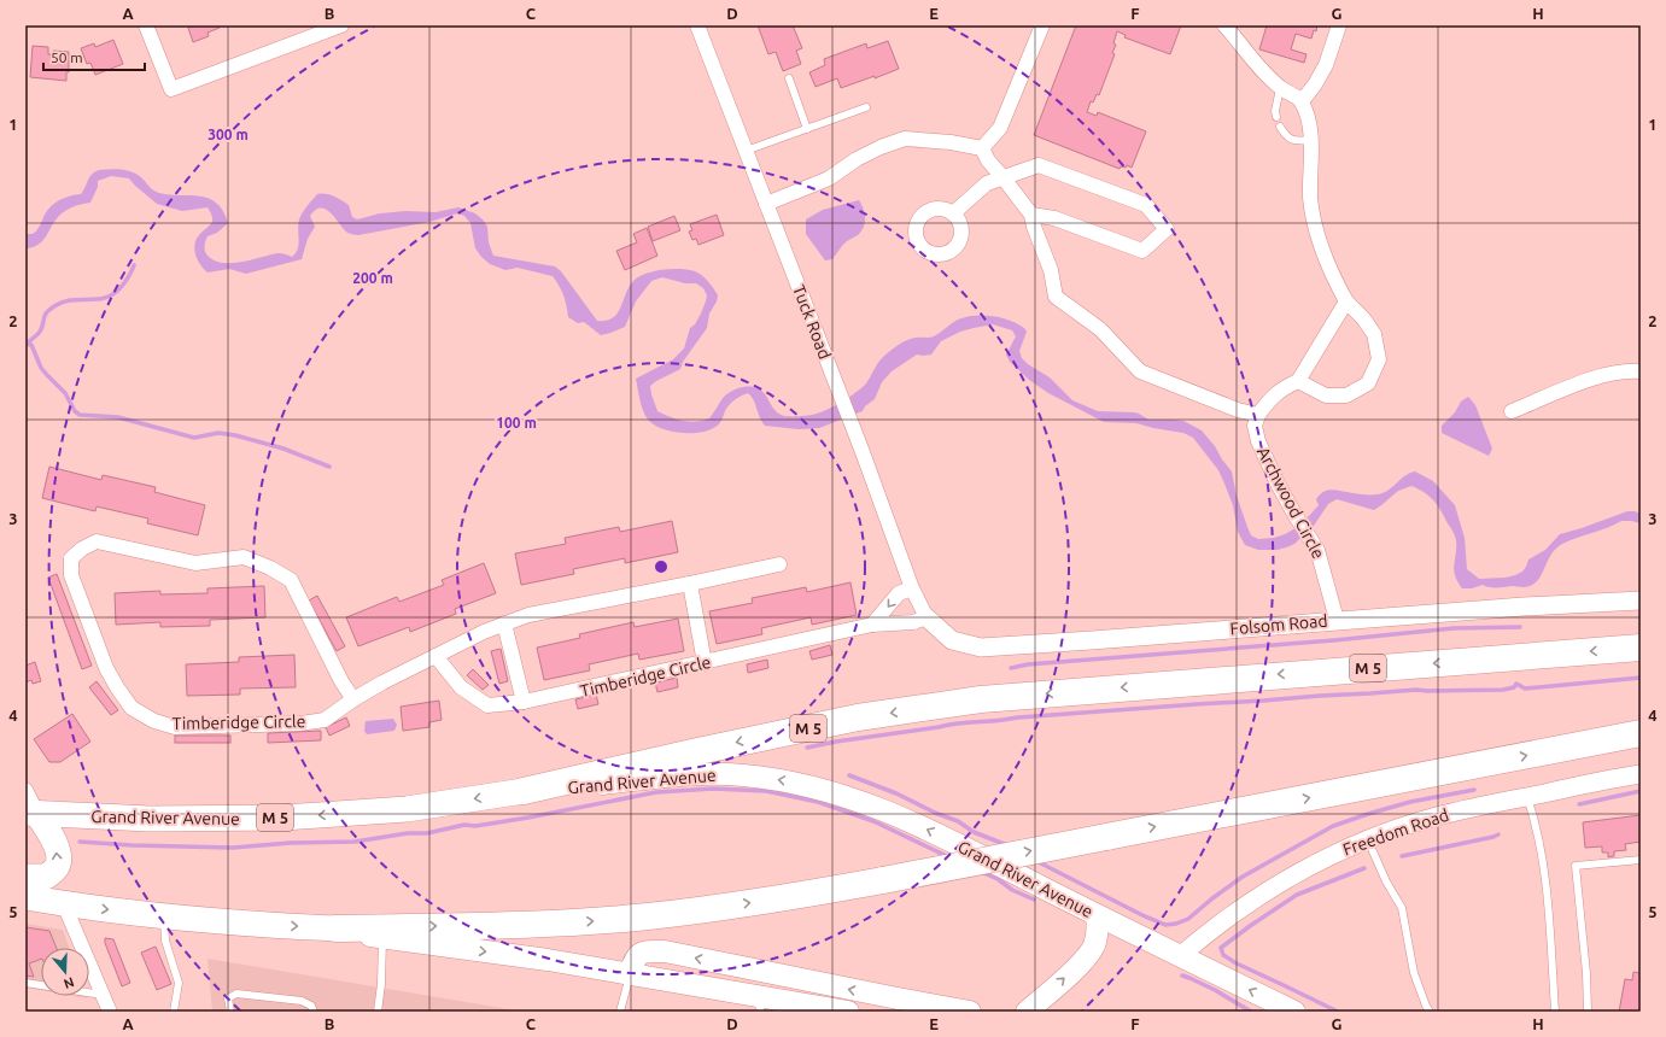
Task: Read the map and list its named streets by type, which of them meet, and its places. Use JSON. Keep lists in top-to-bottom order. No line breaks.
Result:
{"streets":{"highway":["M 5","Grand River Avenue"],"street":["Tuck Road","Archwood Circle","Folsom Road","Timberidge Circle","Freedom Road"]},"crossings":[["Tuck Road","Folsom Road"],["Tuck Road","Timberidge Circle"],["Archwood Circle","Folsom Road"],["Folsom Road","Timberidge Circle"],["M 5","Grand River Avenue"],["Grand River Avenue","Freedom Road"]],"scale_bar":"50 m","north":"bottom","grid":{"columns":["A","B","C","D","E","F","G","H"],"rows":["1","2","3","4","5"]},"rings":["300 m","200 m","100 m"]}
